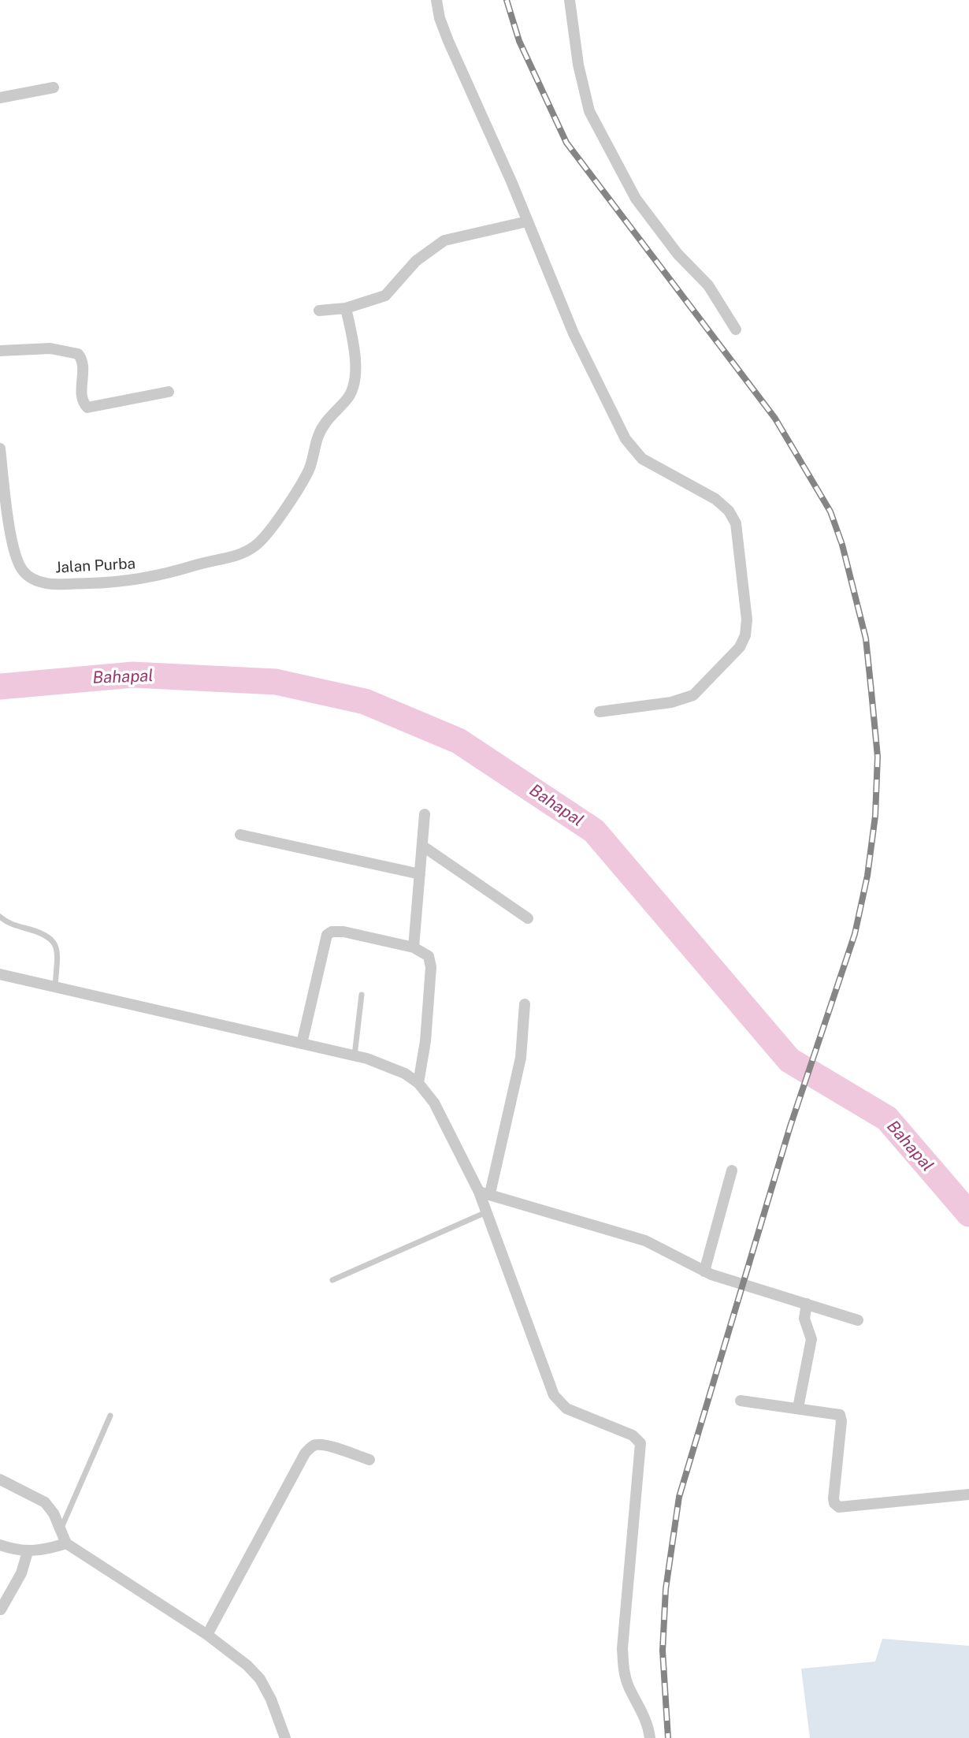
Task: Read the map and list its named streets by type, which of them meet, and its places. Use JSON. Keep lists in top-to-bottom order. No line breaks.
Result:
{"streets":{"street":["Jalan Purba"]},"water":["Bahapal"]}
